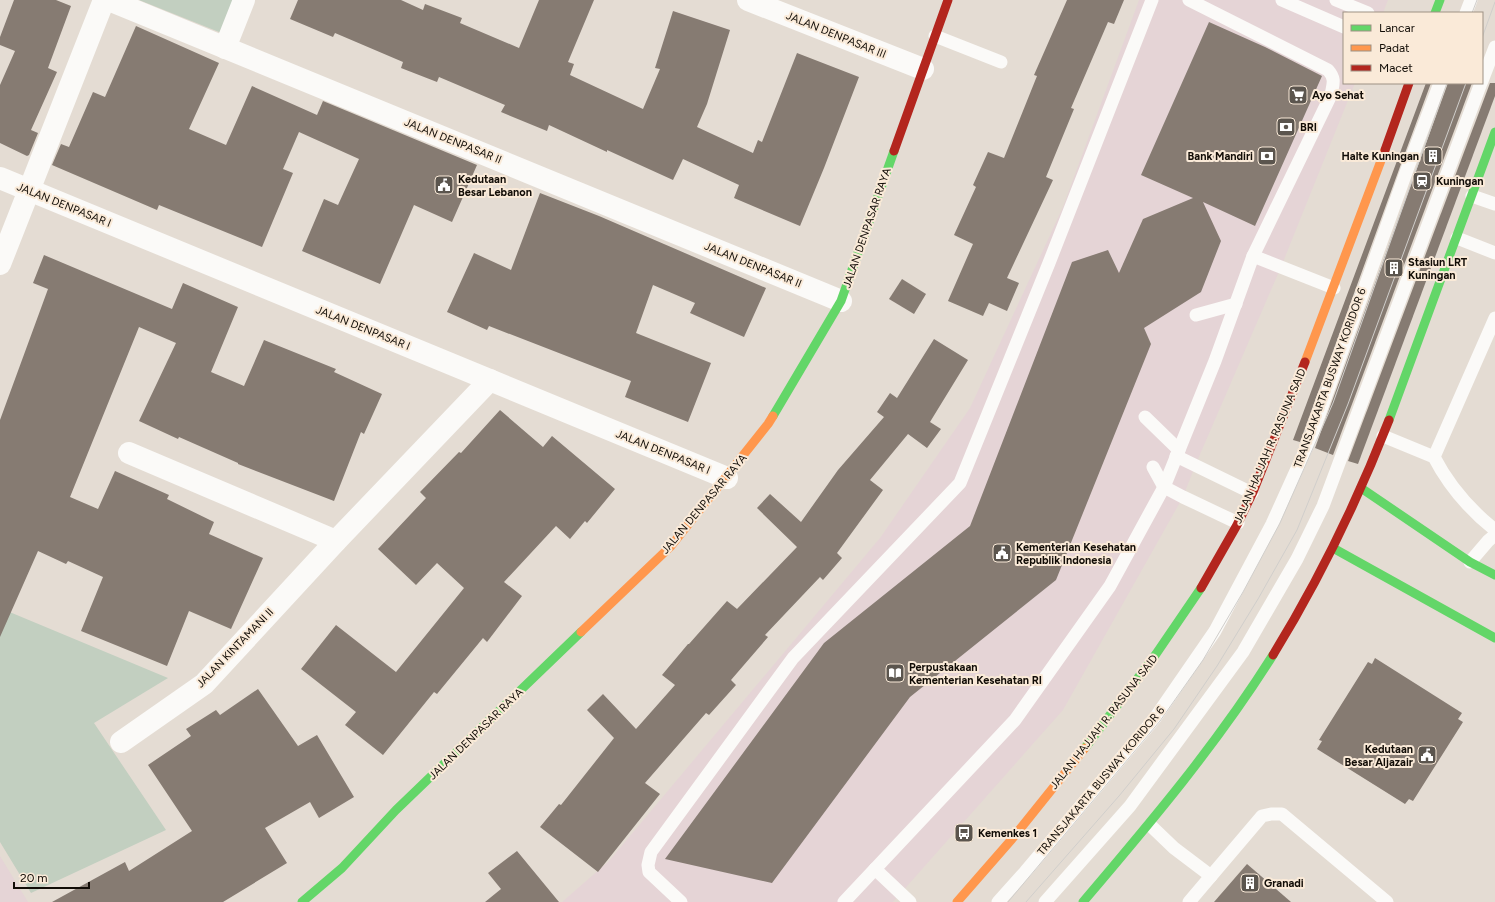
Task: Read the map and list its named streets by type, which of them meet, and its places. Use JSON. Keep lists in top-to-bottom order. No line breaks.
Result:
{"streets":{"main road":["JALAN DENPASAR RAYA","JALAN HAJJAH R. RASUNA SAID"],"street":["JALAN DENPASAR III","JALAN DENPASAR II","JALAN DENPASAR I","JALAN KINTAMANI II"],"lane":["TRANSJAKARTA BUSWAY KORIDOR 6"]},"crossings":[["JALAN DENPASAR III","JALAN DENPASAR RAYA"],["JALAN DENPASAR II","JALAN DENPASAR RAYA"],["JALAN DENPASAR I","JALAN DENPASAR RAYA"],["JALAN DENPASAR I","JALAN KINTAMANI II"]],"places":{"supermarket":["Ayo Sehat"],"bank":["BRI","Bank Mandiri"],"building":["Halte Kuningan","Stasiun LRT Kuningan","Granadi"],"station":["Kuningan"],"public building":["Kedutaan Besar Lebanon","Kementerian Kesehatan Republik Indonesia","Kedutaan Besar Aljazair"],"library":["Perpustakaan Kementerian Kesehatan RI"],"bus stop":["Kemenkes 1"]},"legend":["Lancar","Padat","Macet"],"scale_bar":"20 m"}
